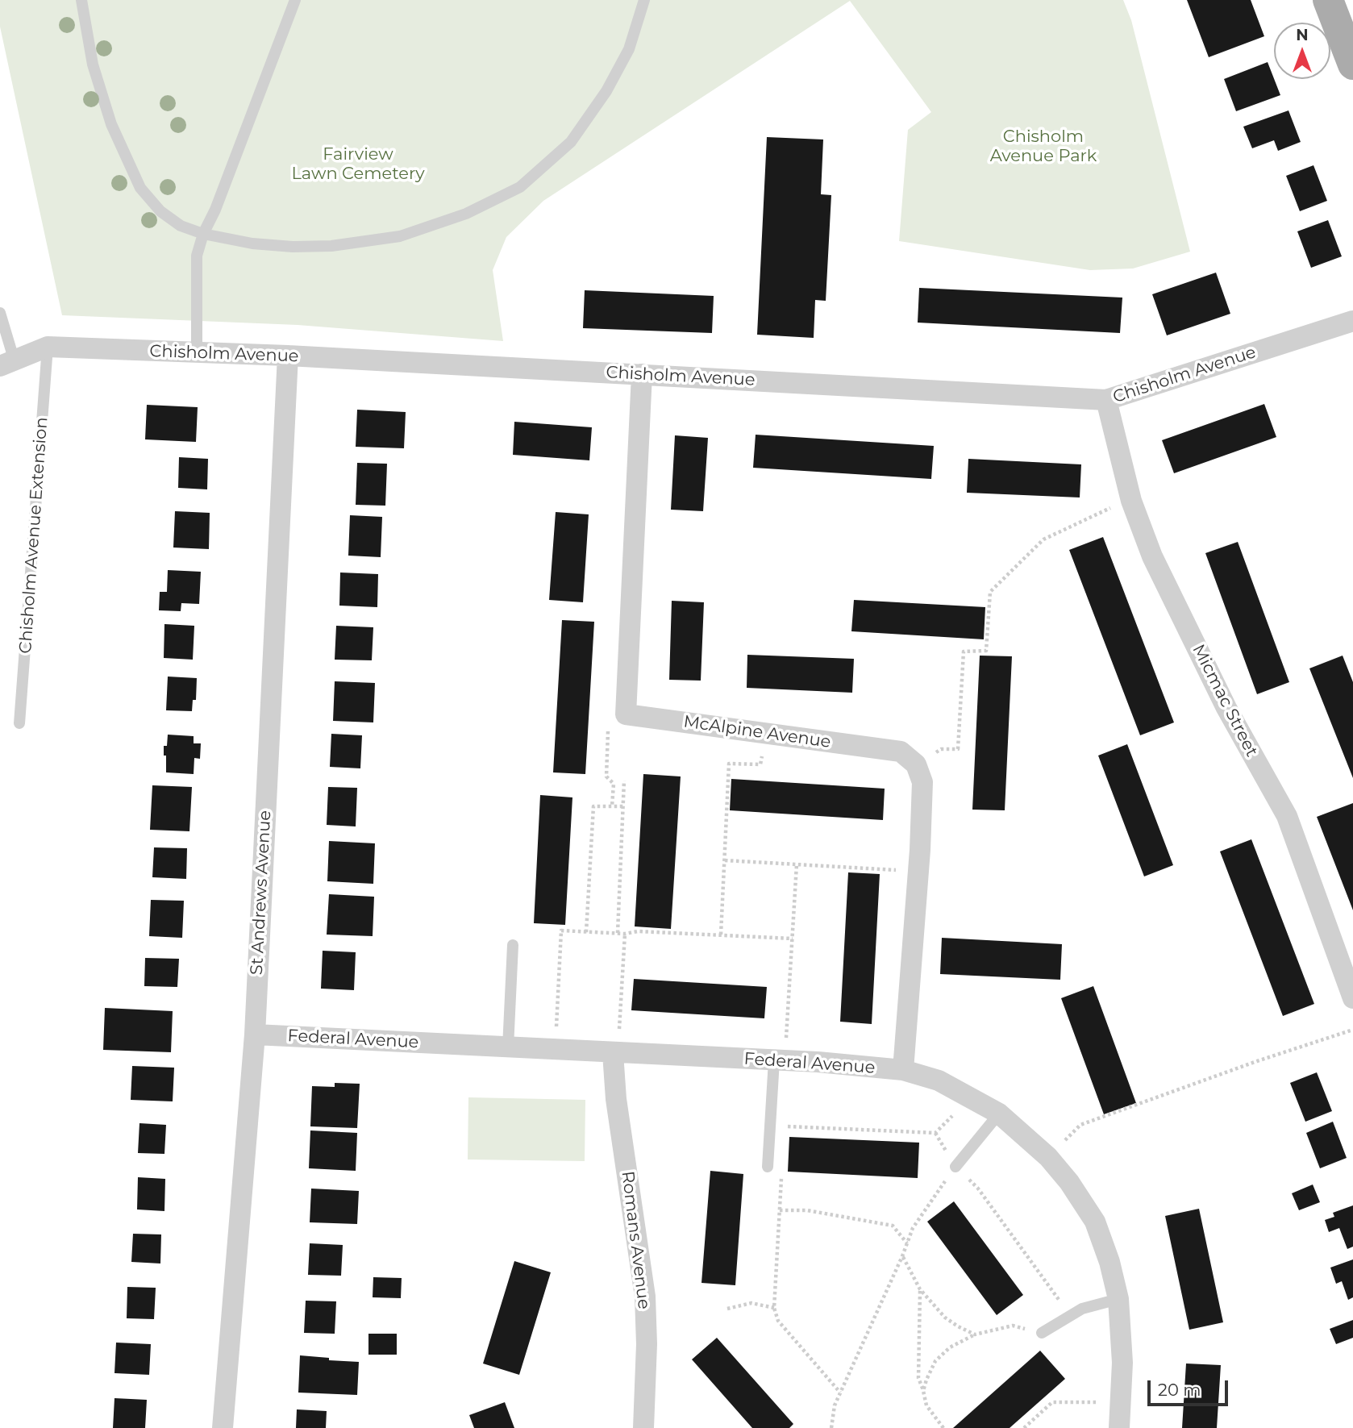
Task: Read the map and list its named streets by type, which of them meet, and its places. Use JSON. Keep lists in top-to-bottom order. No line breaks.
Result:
{"streets":{"street":["Chisholm Avenue","Micmac Street","McAlpine Avenue","St Andrews Avenue","Federal Avenue","Romans Avenue"],"lane":["Chisholm Avenue Extension"]},"crossings":[["Chisholm Avenue","Chisholm Avenue Extension"],["Chisholm Avenue","Micmac Street"],["Chisholm Avenue","St Andrews Avenue"],["St Andrews Avenue","Federal Avenue"],["Federal Avenue","Romans Avenue"]],"parks":["Chisholm Avenue Park","Fairview Lawn Cemetery"],"scale_bar":"20 m","north":"top"}
